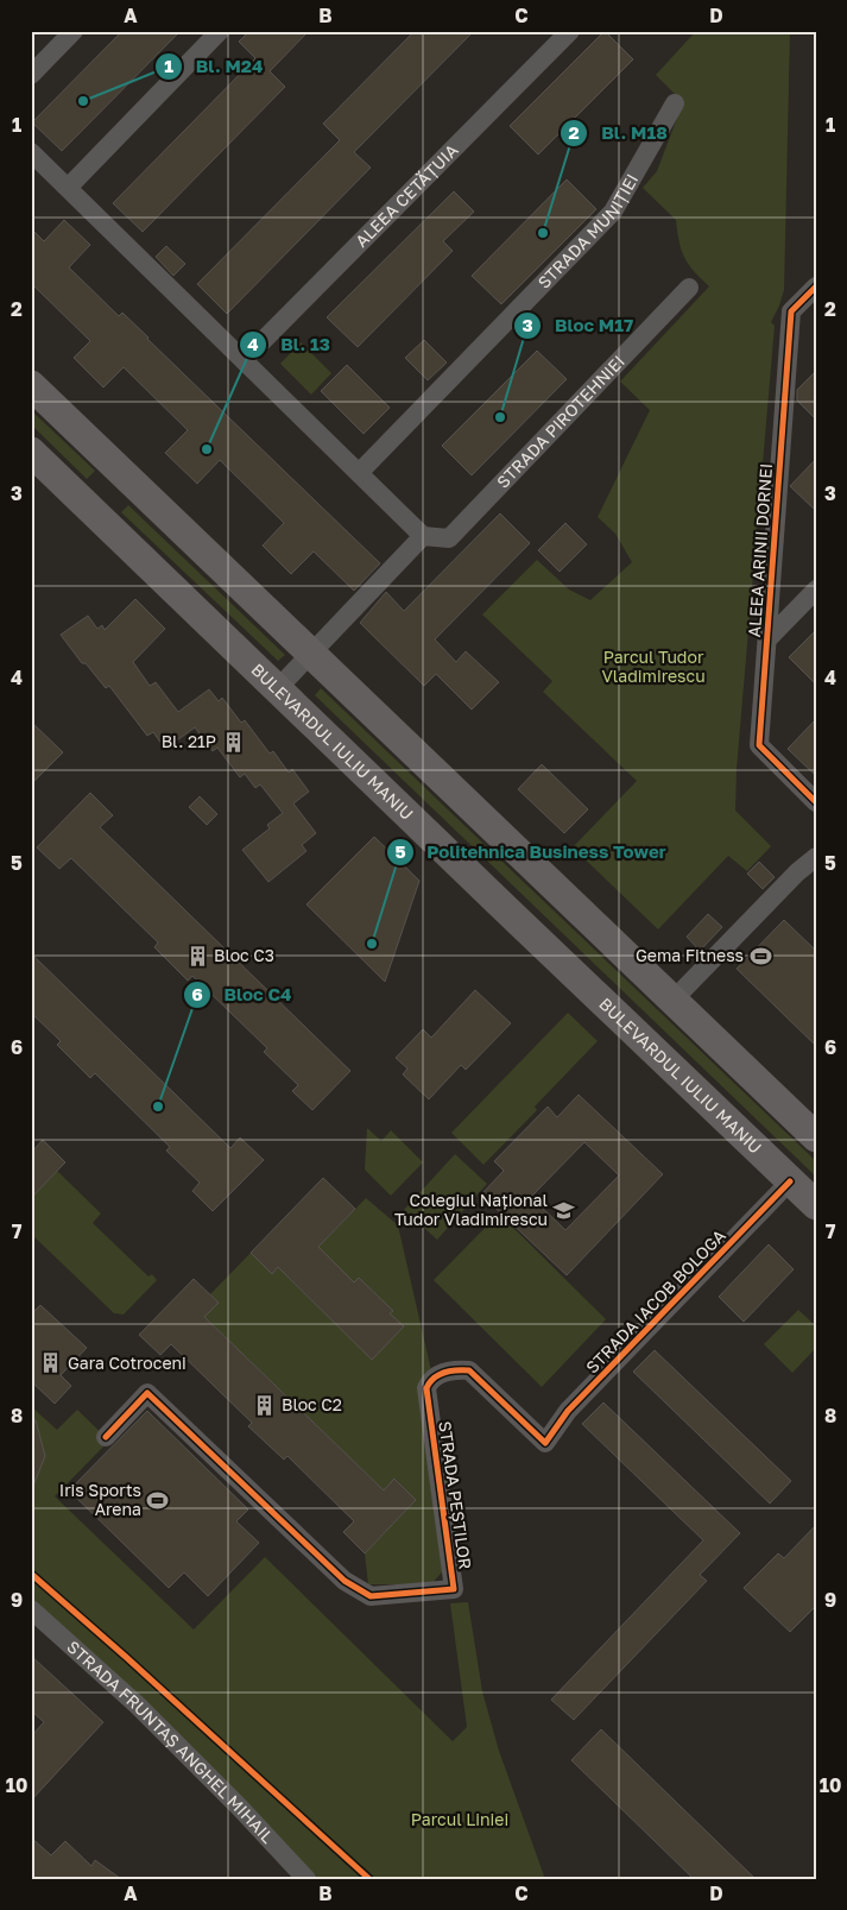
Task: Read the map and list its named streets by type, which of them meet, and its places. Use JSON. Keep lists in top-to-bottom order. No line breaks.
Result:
{"streets":{"main road":["BULEVARDUL IULIU MANIU"],"street":["ALEEA CETĂȚUIA","STRADA MUNIȚIEI","STRADA PIROTEHNIEI","ALEEA ARINII DORNEI","STRADA IACOB BOLOGA","STRADA PEȘTILOR","STRADA FRUNTAȘ ANGHEL MIHAIL"]},"crossings":[["BULEVARDUL IULIU MANIU","STRADA IACOB BOLOGA"],["STRADA IACOB BOLOGA","STRADA PEȘTILOR"]],"parks":["Parcul Tudor Vladimirescu","Parcul Liniei"],"places":{"other":["Bl. M24","Bl. M18","Bloc M17","Bl. 13","Politehnica Business Tower","Bloc C4"],"building":["Bl. 21P","Bloc C3","Gara Cotroceni","Bloc C2"],"sports":["Gema Fitness","Iris Sports Arena"],"school or university":["Colegiul Național Tudor Vladimirescu"]},"grid":{"columns":["A","B","C","D"],"rows":["1","2","3","4","5","6","7","8","9","10"]}}
